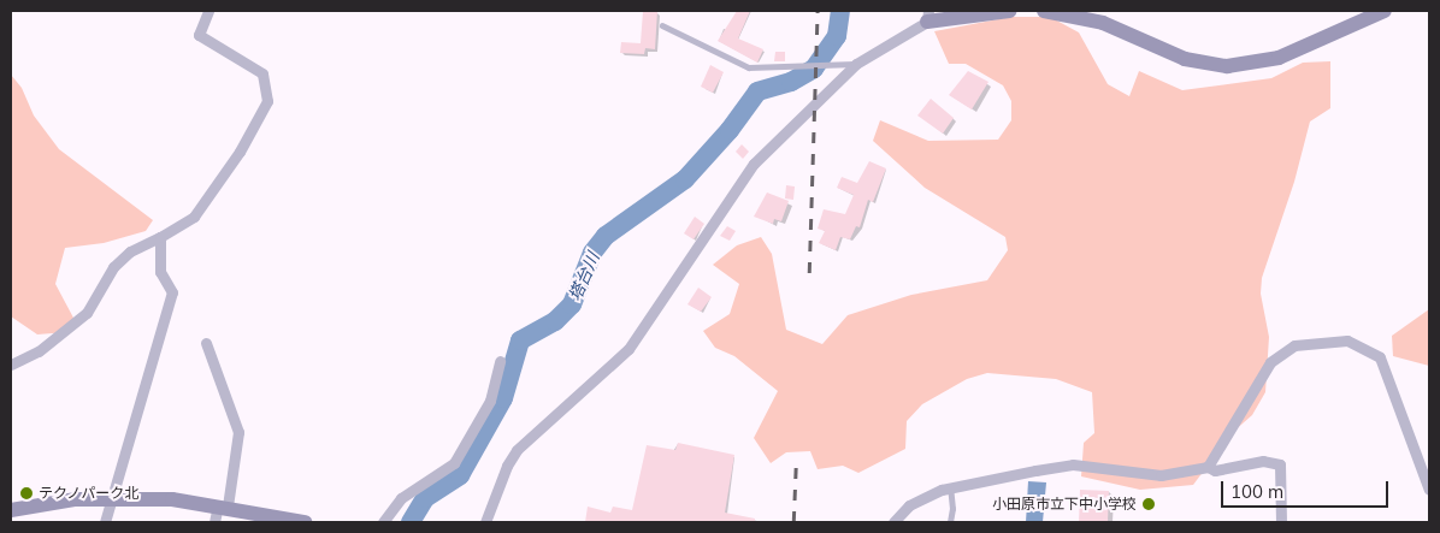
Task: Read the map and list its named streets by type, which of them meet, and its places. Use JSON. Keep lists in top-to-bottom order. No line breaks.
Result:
{"water":["塔台川"],"places":["テクノパーク北","小田原市立下中小学校"],"scale_bar":"100 m"}
